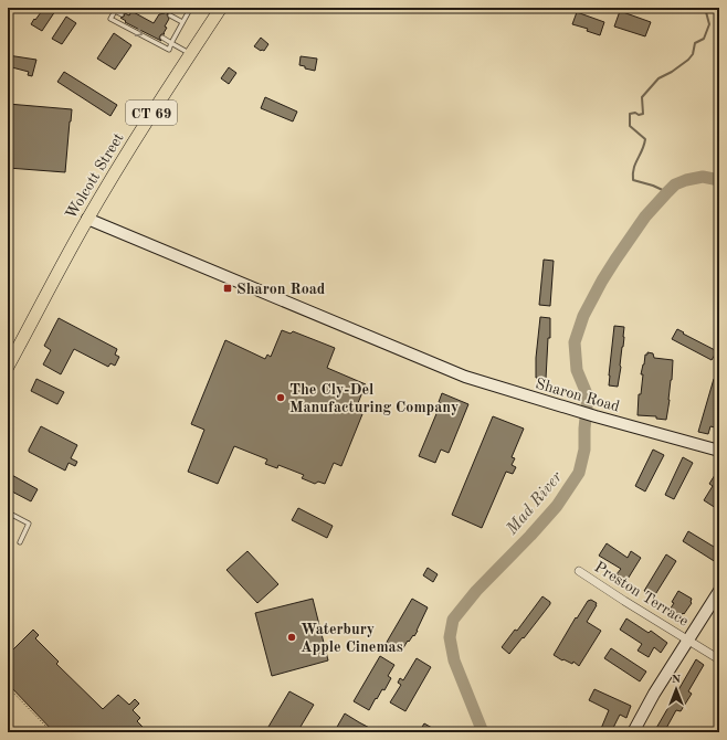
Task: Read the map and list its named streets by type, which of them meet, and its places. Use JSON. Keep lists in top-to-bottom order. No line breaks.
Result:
{"streets":{"main road":["CT 69","Wolcott Street"],"street":["Sharon Road","Preston Terrace"]},"crossings":[["Wolcott Street","Sharon Road"]],"water":["Mad River"],"places":{"transit":["Sharon Road"],"other":["The Cly-Del Manufacturing Company","Waterbury Apple Cinemas"]},"north":"top"}
